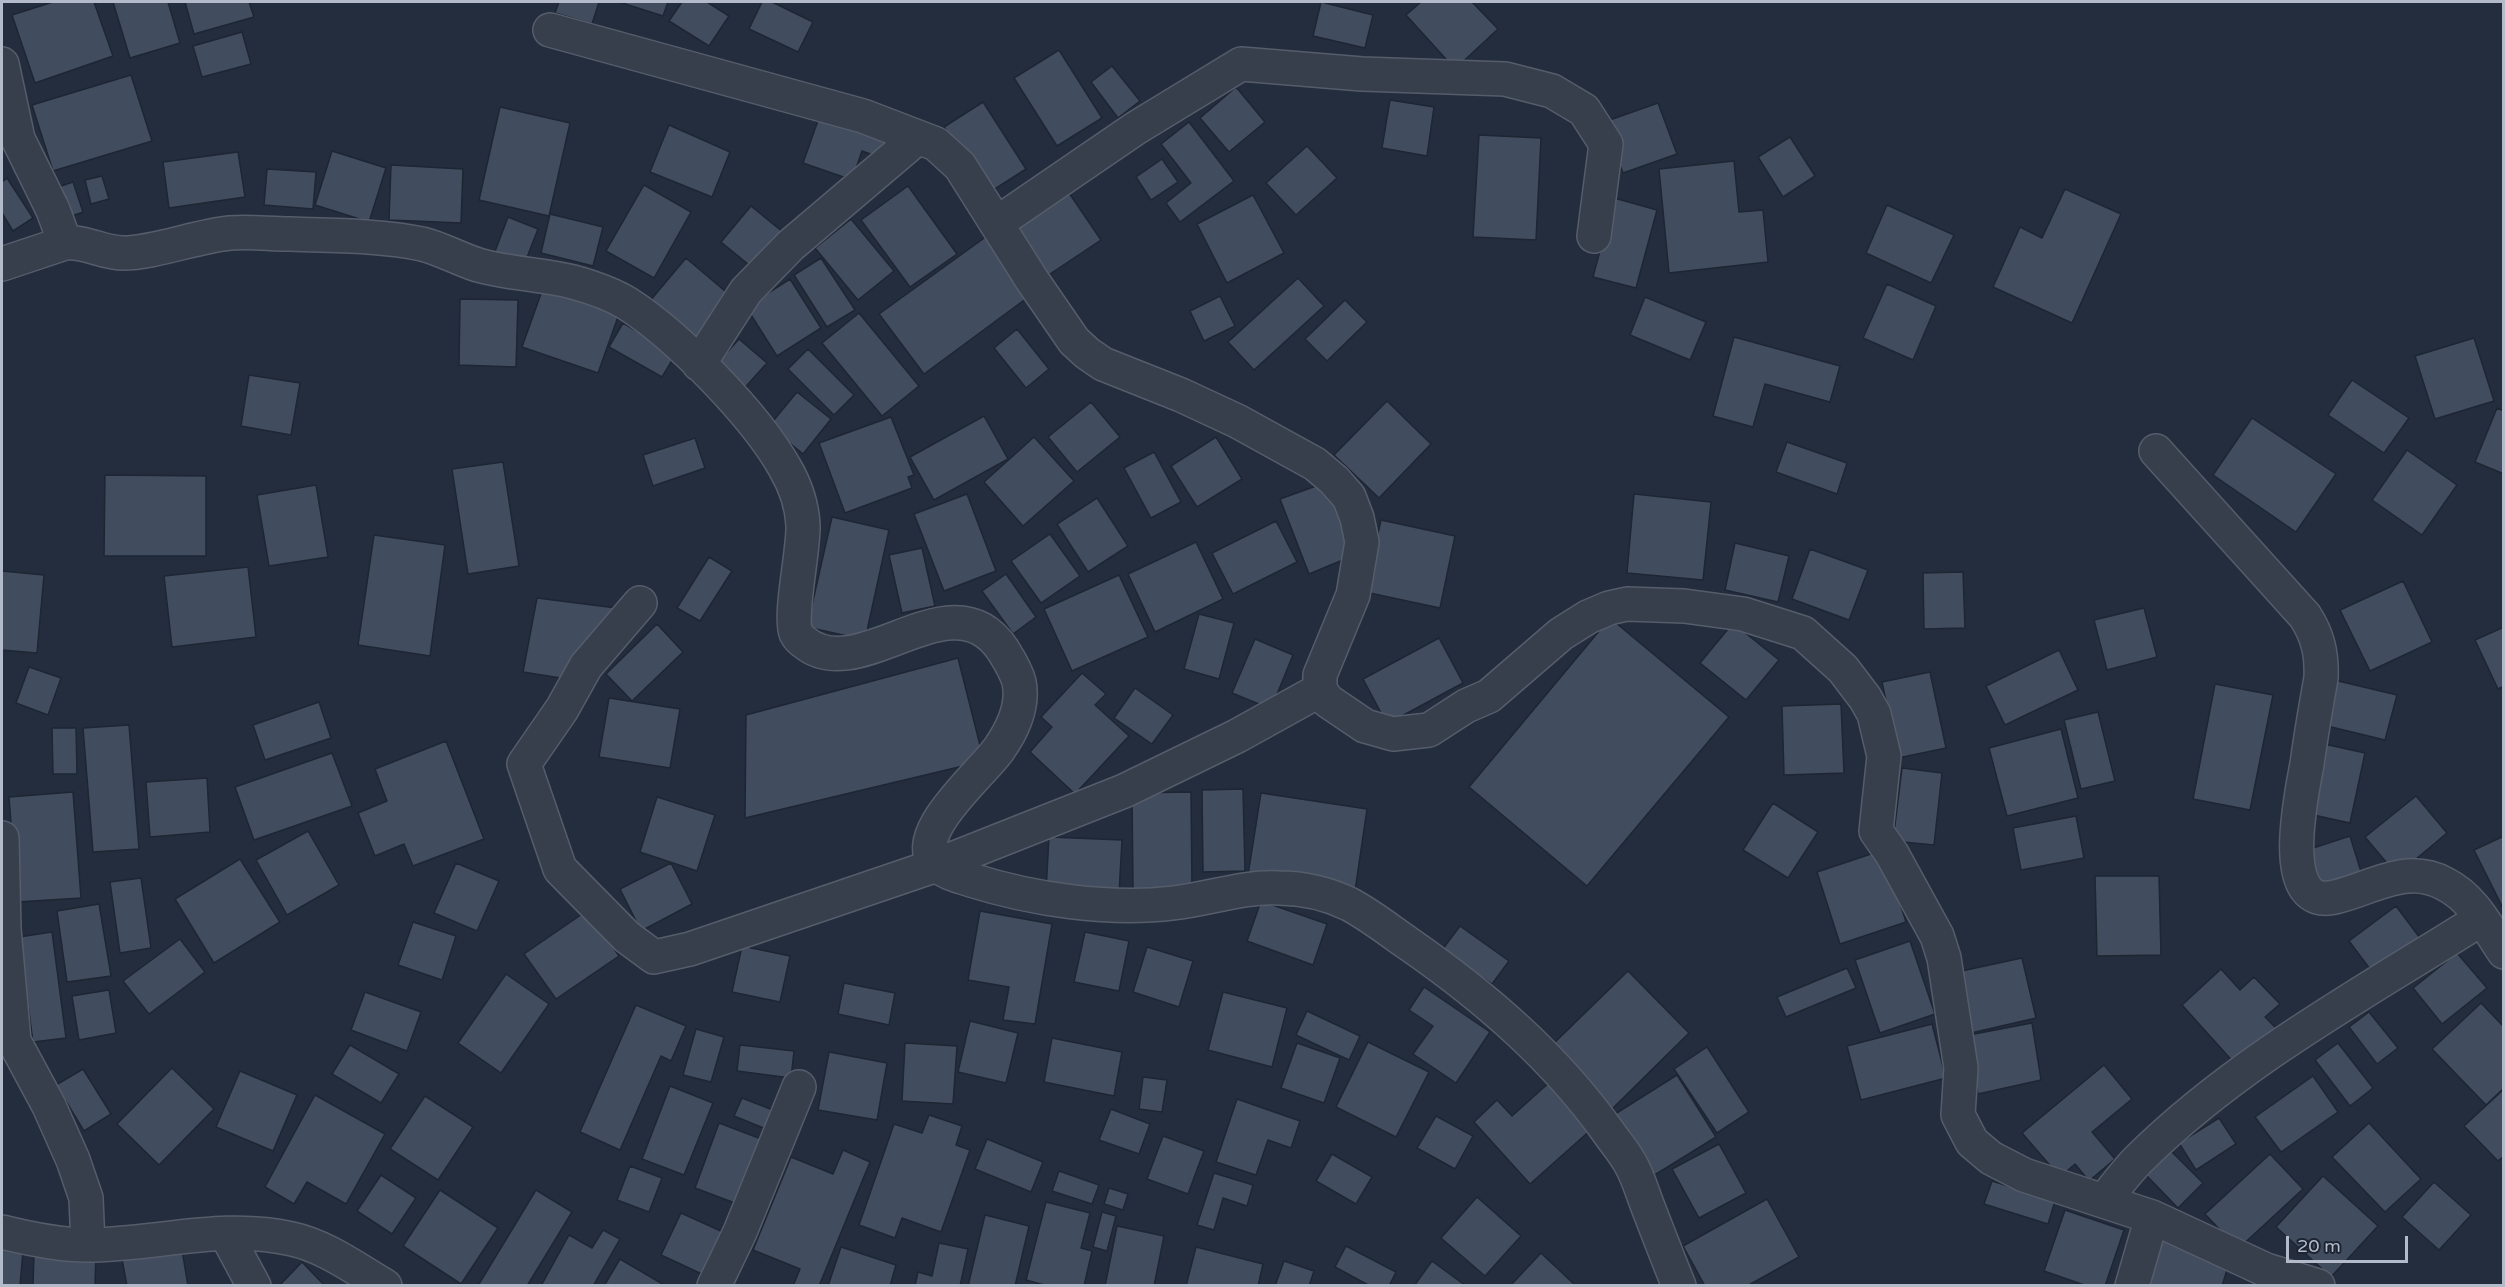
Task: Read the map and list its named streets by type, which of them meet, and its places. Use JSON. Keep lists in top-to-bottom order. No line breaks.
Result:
{"scale_bar":"20 m"}
